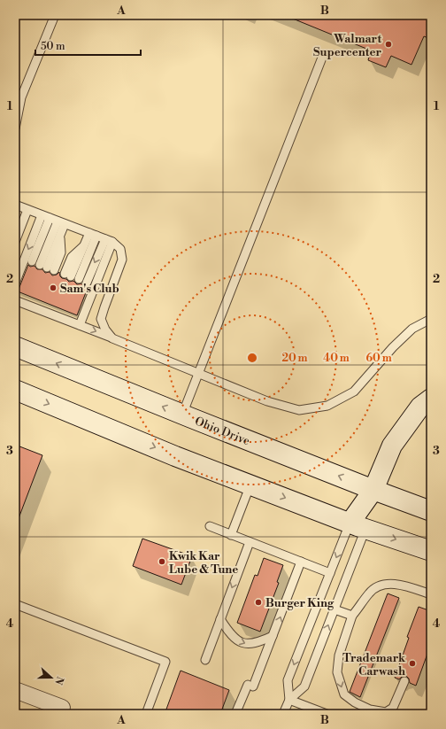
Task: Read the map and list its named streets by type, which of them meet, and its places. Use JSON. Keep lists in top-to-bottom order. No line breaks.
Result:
{"streets":{"main road":["Ohio Drive"]},"places":["Walmart Supercenter","Sam's Club","Kwik Kar Lube & Tune","Burger King","Trademark Carwash"],"scale_bar":"50 m","north":"right","grid":{"columns":["A","B"],"rows":["1","2","3","4"]},"rings":["20 m","40 m","60 m"]}
